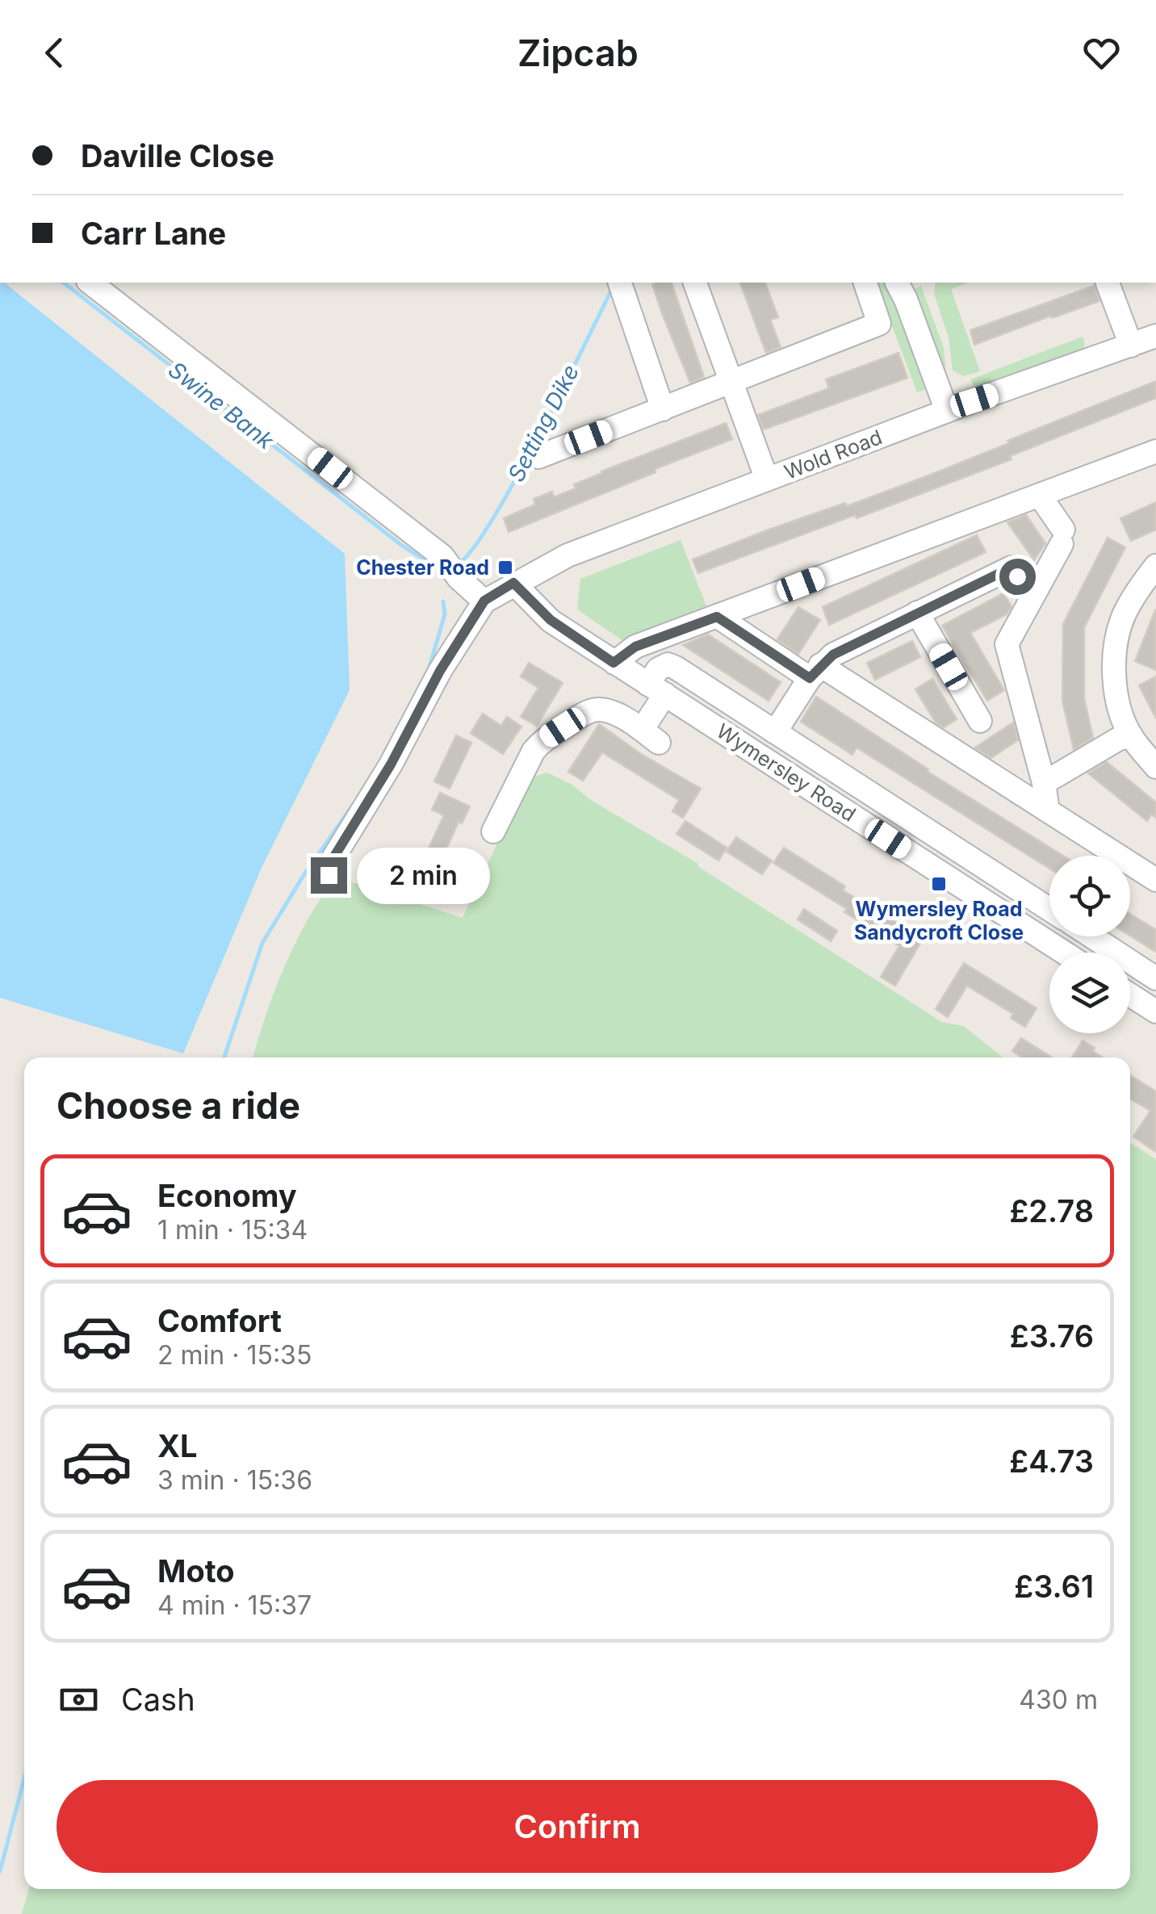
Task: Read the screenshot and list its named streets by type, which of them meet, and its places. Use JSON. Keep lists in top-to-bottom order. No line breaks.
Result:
{"streets":{"street":["Wold Road","Wymersley Road"]},"crossings":[["Wold Road","Wymersley Road"]],"water":["Swine Bank","Setting Dike"],"places":{"transit":["Chester Road","Wymersley Road Sandycroft Close"]},"page":{"header":"Zipcab","banner":["Daville Close","Carr Lane"],"bubble":"2 min","heading":"Choose a ride","list":[{"name":"Economy","note":"1 min · 15:34","value":"£2.78"},{"name":"Comfort","note":"2 min · 15:35","value":"£3.76"},{"name":"XL","note":"3 min · 15:36","value":"£4.73"},{"name":"Moto","note":"4 min · 15:37","value":"£3.61"}],"pay":["Cash","430 m"],"buttons":"Confirm"}}
